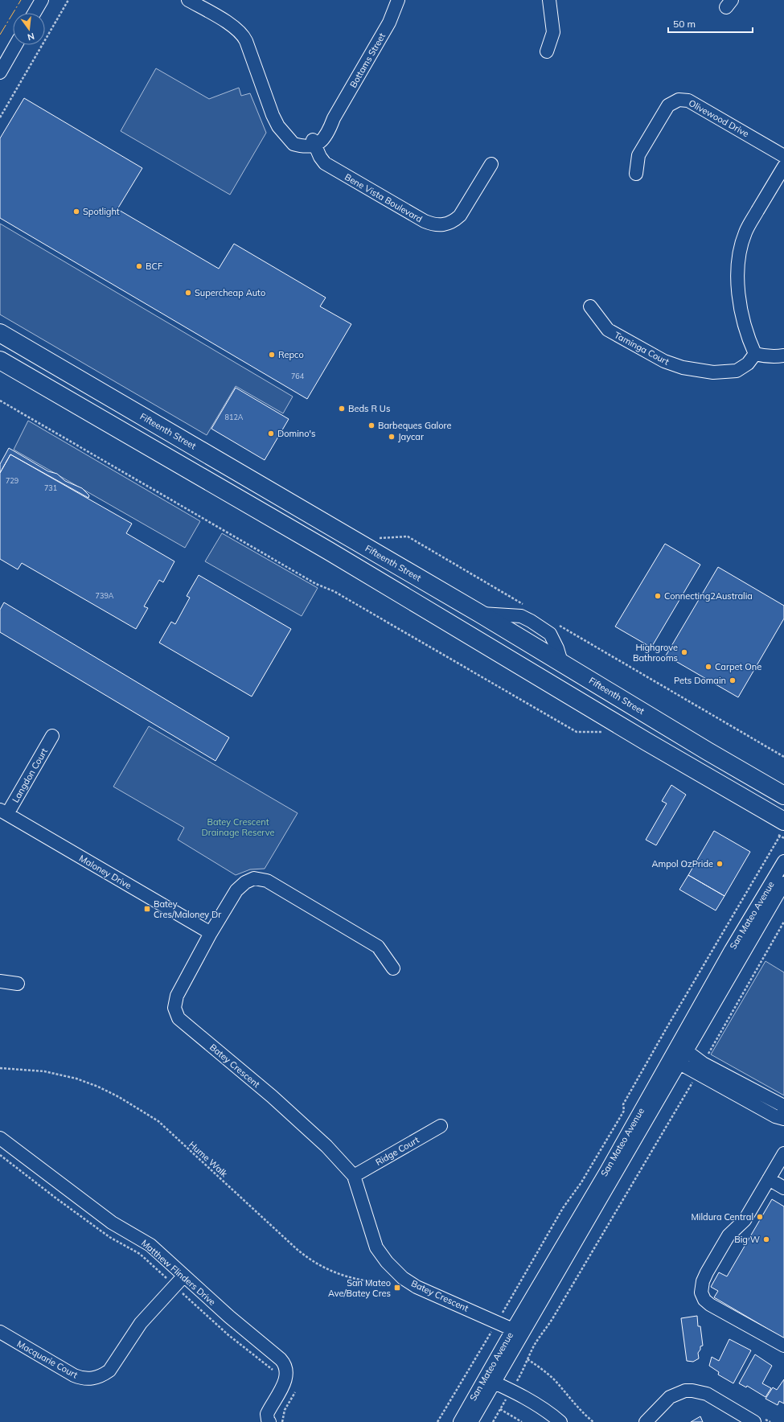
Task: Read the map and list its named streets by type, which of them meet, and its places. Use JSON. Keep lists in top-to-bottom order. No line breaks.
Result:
{"streets":{"highway":["Fifteenth Street"],"street":["Bottams Street","Olivewood Drive","Bene Vista Boulevard","Taminga Court","Langdon Court","Maloney Drive","San Mateo Avenue","Batey Crescent","Ridge Court","Matthew Flinders Drive","Macquarie Court"],"path":["Hume Walk"]},"crossings":[["Bottams Street","Bene Vista Boulevard"],["Langdon Court","Maloney Drive"],["Maloney Drive","Batey Crescent"],["San Mateo Avenue","Batey Crescent"],["Batey Crescent","Ridge Court"],["Matthew Flinders Drive","Macquarie Court"]],"parks":["Batey Crescent Drainage Reserve"],"places":{"other":["Spotlight","BCF","Supercheap Auto","Repco","Beds R Us","Barbeques Galore","Domino's","Jaycar","Connecting2Australia","Highgrove Bathrooms","Carpet One","Pets Domain","Ampol OzPride","Mildura Central","Big W"],"transit":["Batey Cres/Maloney Dr","San Mateo Ave/Batey Cres"]},"house_numbers":["764","812A","729","731","739A"],"scale_bar":"50 m","north":"bottom"}
